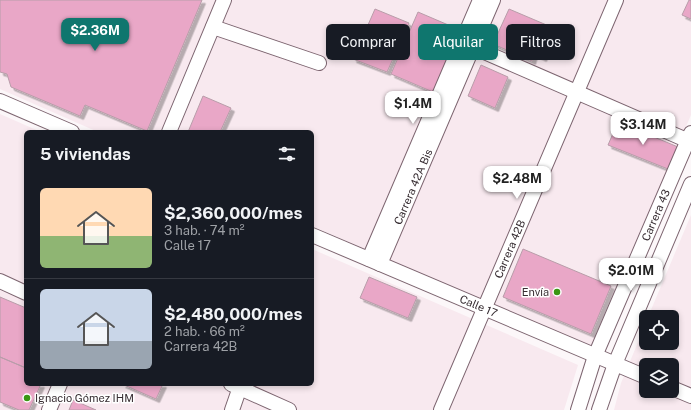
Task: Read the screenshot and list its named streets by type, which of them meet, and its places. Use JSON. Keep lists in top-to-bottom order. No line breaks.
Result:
{"streets":{"street":["Carrera 42A Bis","Carrera 43","Carrera 42B","Calle 17"]},"crossings":[["Carrera 42A Bis","Calle 17"],["Carrera 43","Calle 17"],["Carrera 42B","Calle 17"]],"places":["Envía","Ignacio Gómez IHM"],"page":{"price":["$2.36M","$1.4M","$3.14M","$2.48M","$2.01M"],"chip":["Comprar","Alquilar","Filtros"],"heading":"5 viviendas","list":[{"name":"$2,360,000/mes","note":"3 hab. · 74 m² · Calle 17"},{"name":"$2,480,000/mes","note":"2 hab. · 66 m² · Carrera 42B"}]}}
